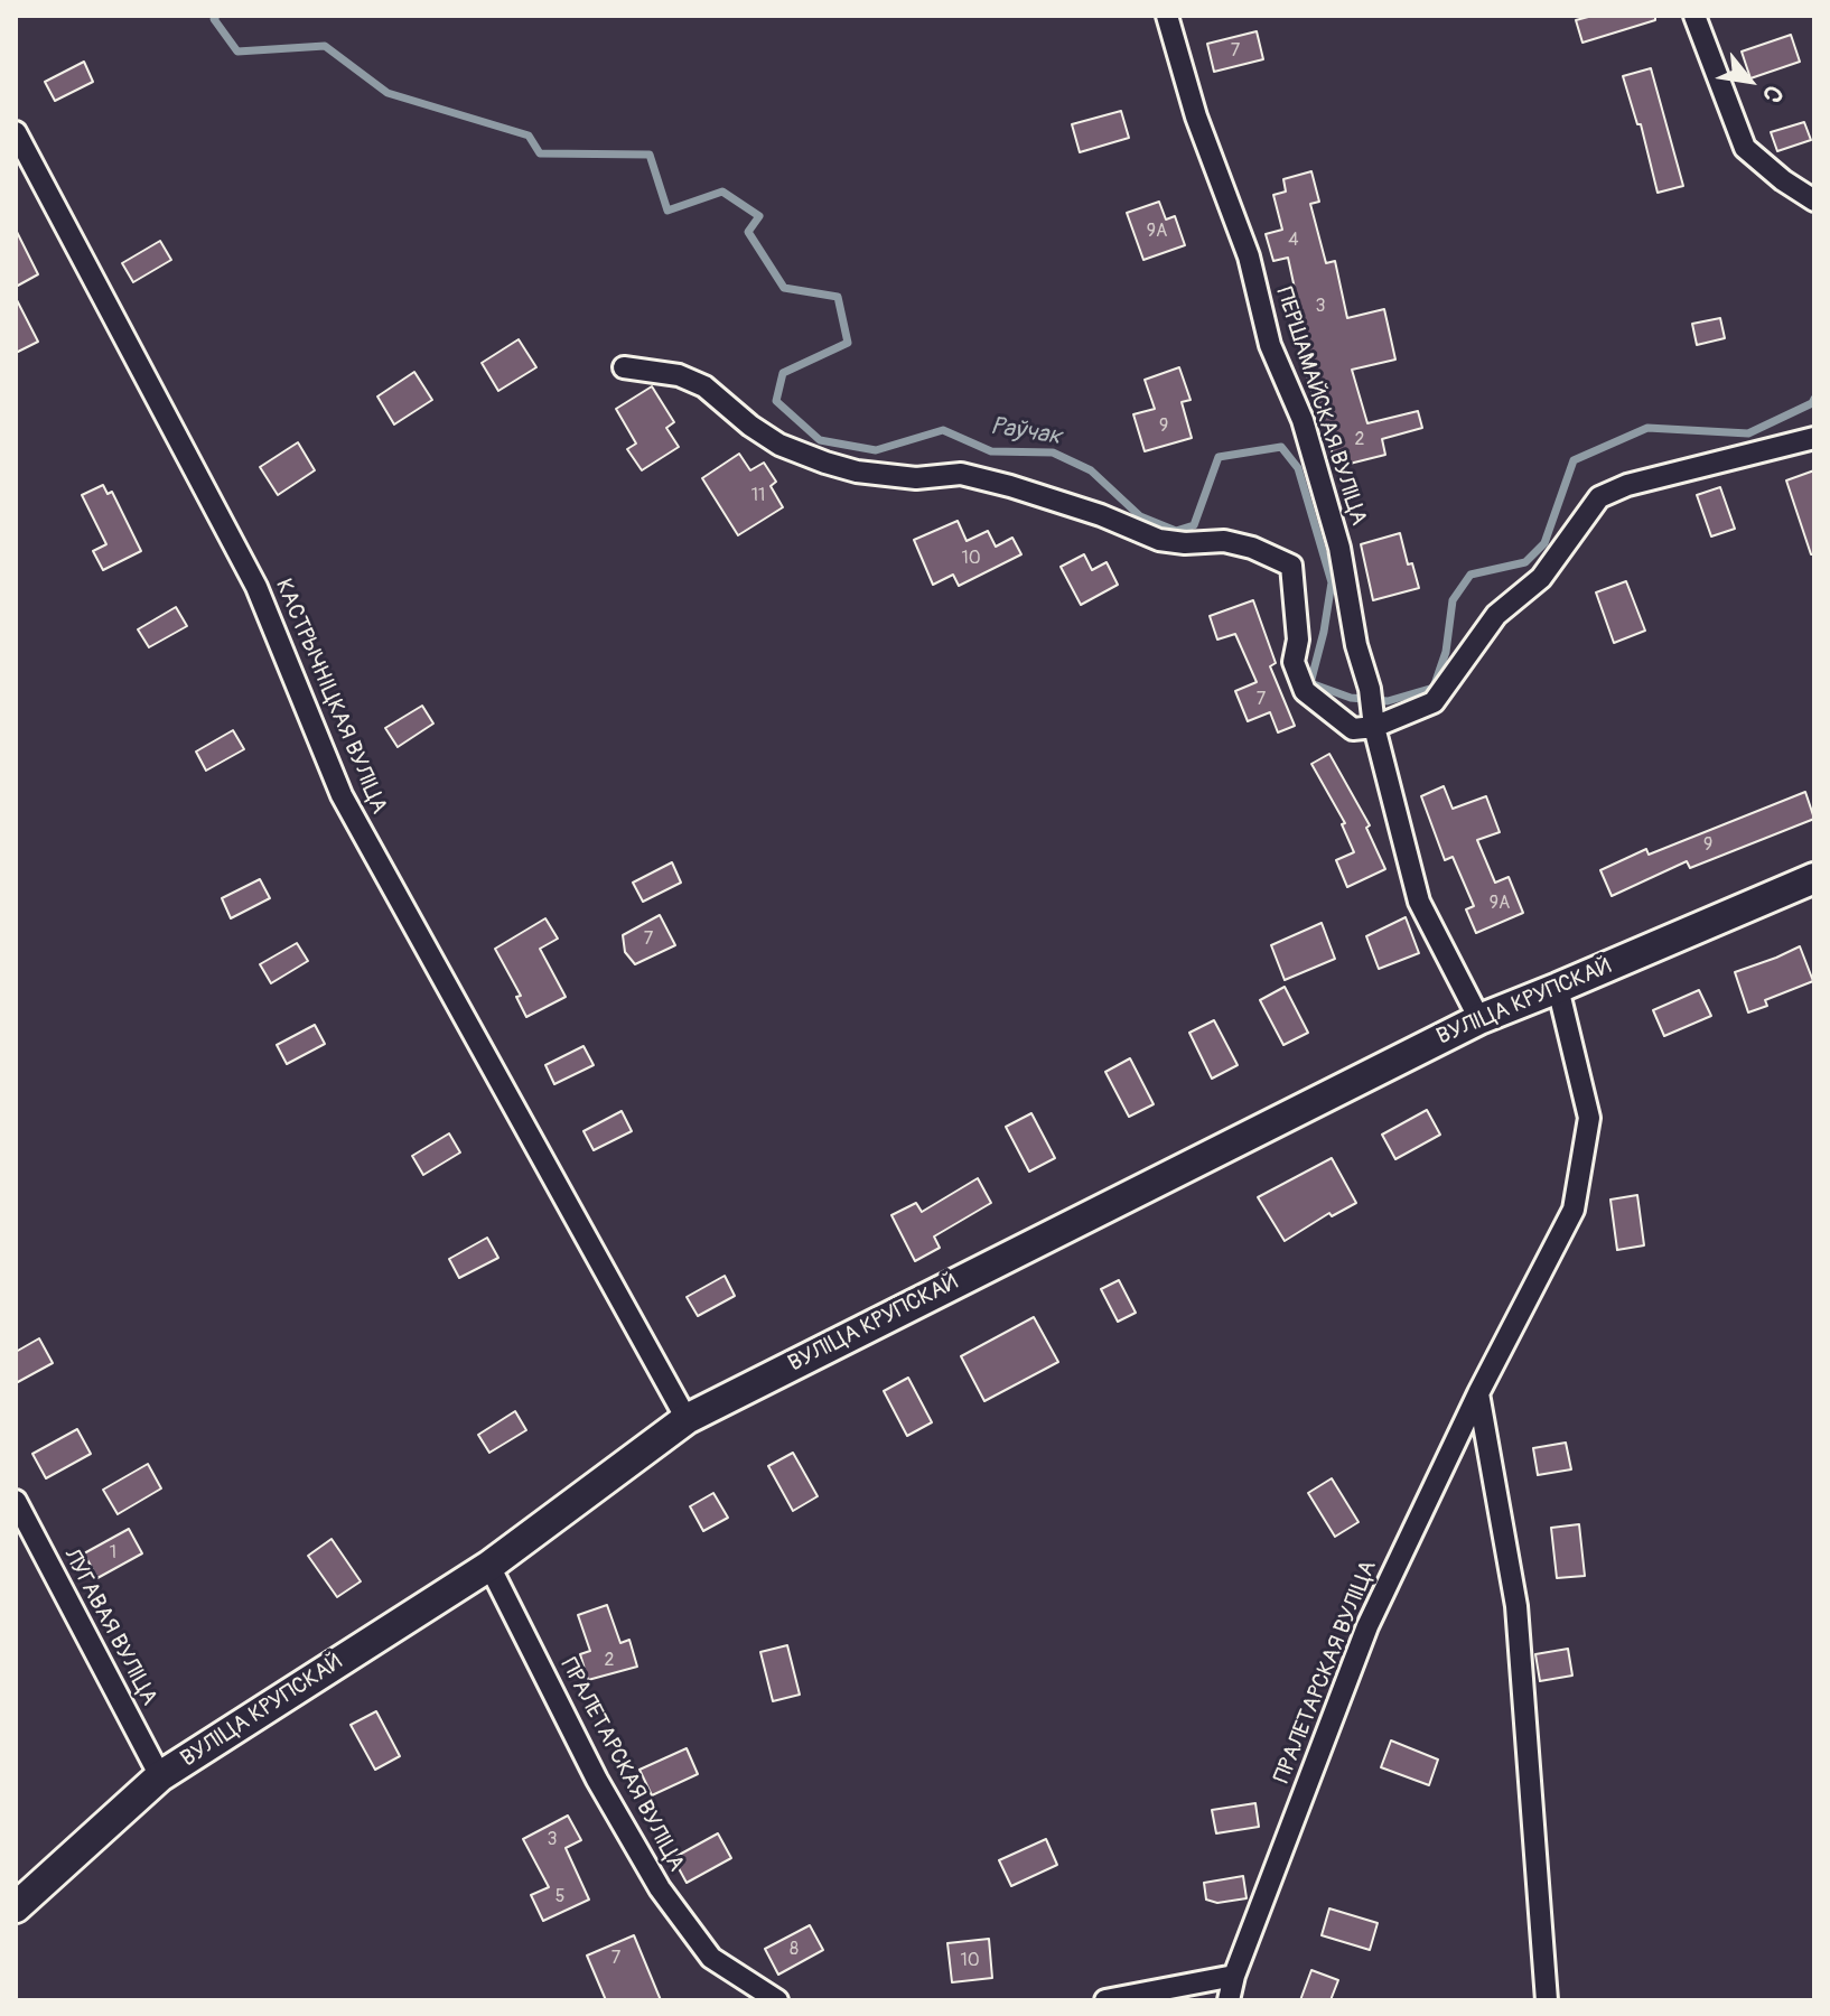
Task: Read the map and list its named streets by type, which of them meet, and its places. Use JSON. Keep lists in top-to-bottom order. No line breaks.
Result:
{"streets":{"street":["ПЕРШАМАЙСКАЯ ВУЛІЦА","КАСТРЫЧНІЦКАЯ ВУЛІЦА","ВУЛІЦА КРУПСКАЙ","ЛУГАВАЯ ВУЛІЦА","ПРАЛЕТАРСКАЯ ВУЛІЦА"]},"crossings":[["ПЕРШАМАЙСКАЯ ВУЛІЦА","ВУЛІЦА КРУПСКАЙ"],["КАСТРЫЧНІЦКАЯ ВУЛІЦА","ВУЛІЦА КРУПСКАЙ"],["ВУЛІЦА КРУПСКАЙ","ЛУГАВАЯ ВУЛІЦА"],["ВУЛІЦА КРУПСКАЙ","ПРАЛЕТАРСКАЯ ВУЛІЦА"]],"water":["Раўчак"],"house_numbers":["7","9А","4","3","9","2","11","10","7","9","9А","7","1","2","3","5","8","7","10"],"north":"bottom right"}
